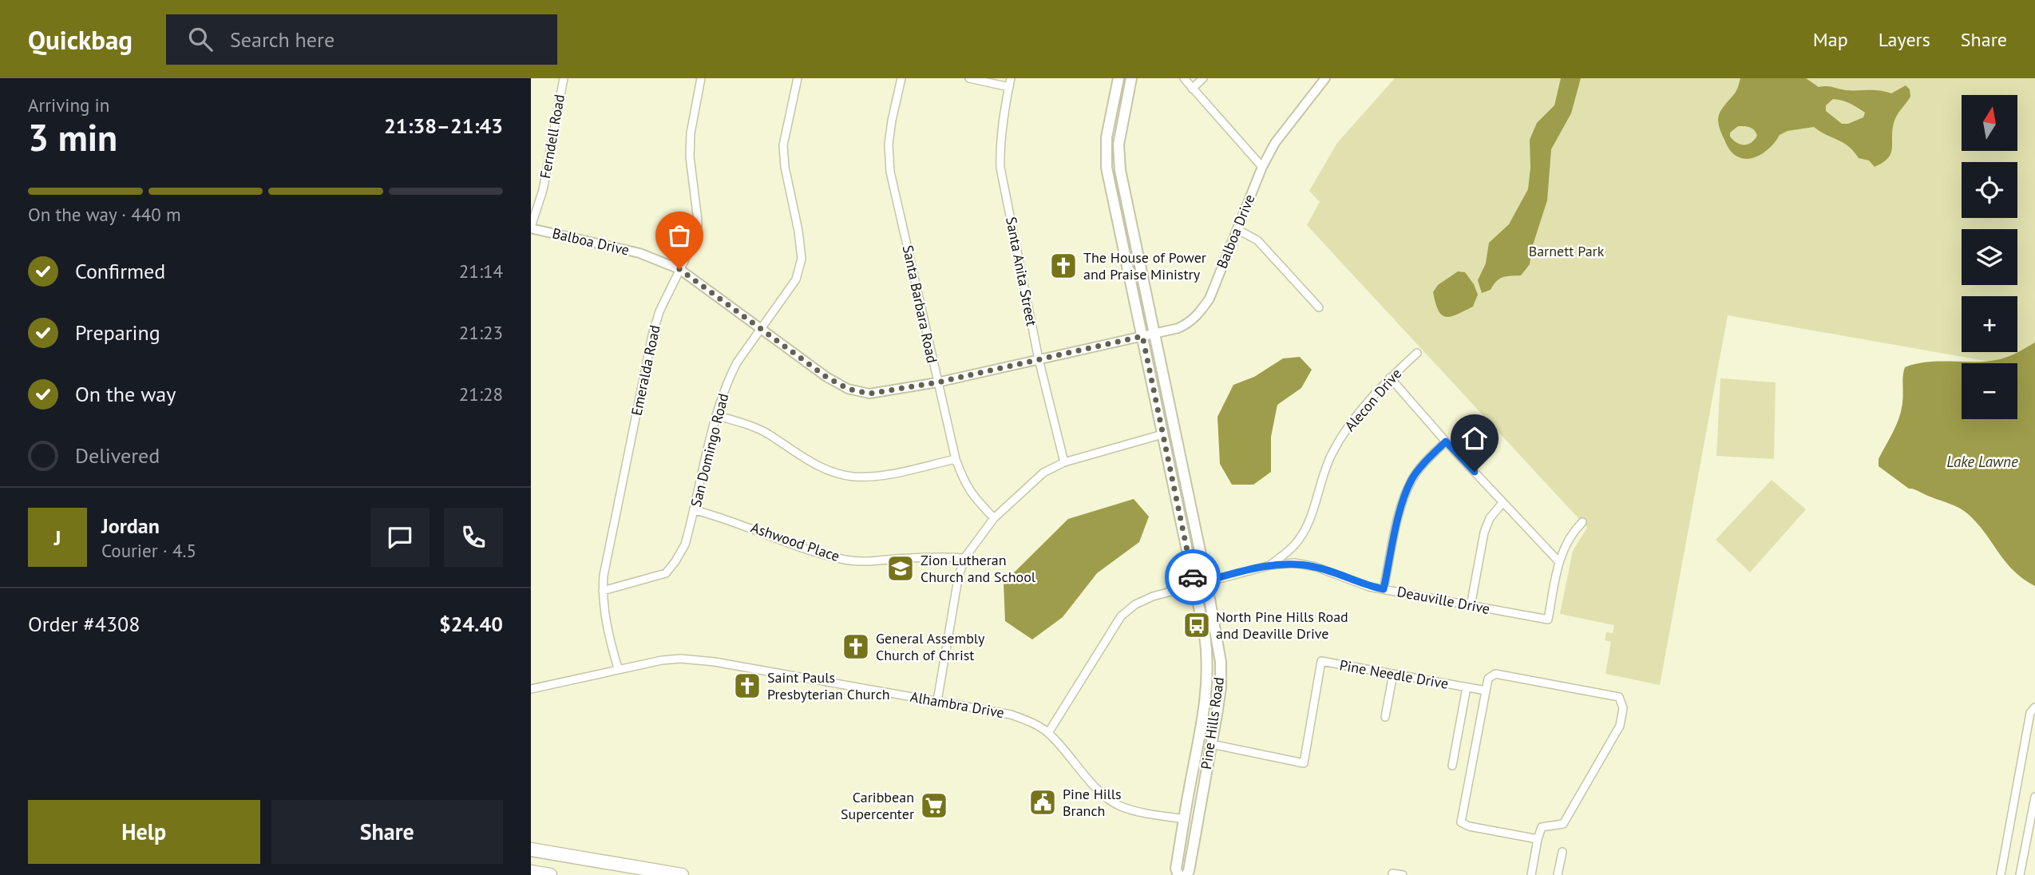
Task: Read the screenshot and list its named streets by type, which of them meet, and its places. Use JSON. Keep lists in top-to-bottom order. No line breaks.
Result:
{"streets":{"main road":["Pine Hills Road"],"street":["Ferndell Road","Balboa Drive","Santa Anita Street","Santa Barbara Road","Emeralda Road","Alecon Drive","San Domingo Road","Ashwood Place","Deauville Drive","Pine Needle Drive","Alhambra Drive"]},"crossings":[["Ferndell Road","Balboa Drive"],["Balboa Drive","Santa Anita Street"],["Balboa Drive","Santa Barbara Road"],["Balboa Drive","Emeralda Road"],["Balboa Drive","San Domingo Road"],["Balboa Drive","Pine Hills Road"],["Emeralda Road","San Domingo Road"],["Emeralda Road","Alhambra Drive"],["Alecon Drive","Deauville Drive"],["San Domingo Road","Ashwood Place"],["Deauville Drive","Alhambra Drive"],["Deauville Drive","Pine Hills Road"],["Pine Needle Drive","Pine Hills Road"],["Alhambra Drive","Pine Hills Road"]],"water":["Lake Lawne"],"parks":["Barnett Park"],"places":{"church":["The House of Power and Praise Ministry","General Assembly Church of Christ","Saint Pauls Presbyterian Church"],"school or university":["Zion Lutheran Church and School"],"bus stop":["North Pine Hills Road and Deaville Drive"],"public building":["Pine Hills Branch"],"supermarket":["Caribbean Supercenter"]},"north":"top","page":{"header":"Quickbag","search":"Search here","nav":["Map","Layers","Share"],"heading":["3 min","Arriving in","21:38–21:43"],"panel":["Jordan","Courier · 4.5","Order #4308","$24.40"],"map_buttons":["+","−"],"bar":"On the way · 440 m","list":[["Confirmed","21:14"],["Preparing","21:23"],["On the way","21:28"],"Delivered"],"round":"J","buttons":["Help","Share"]}}
